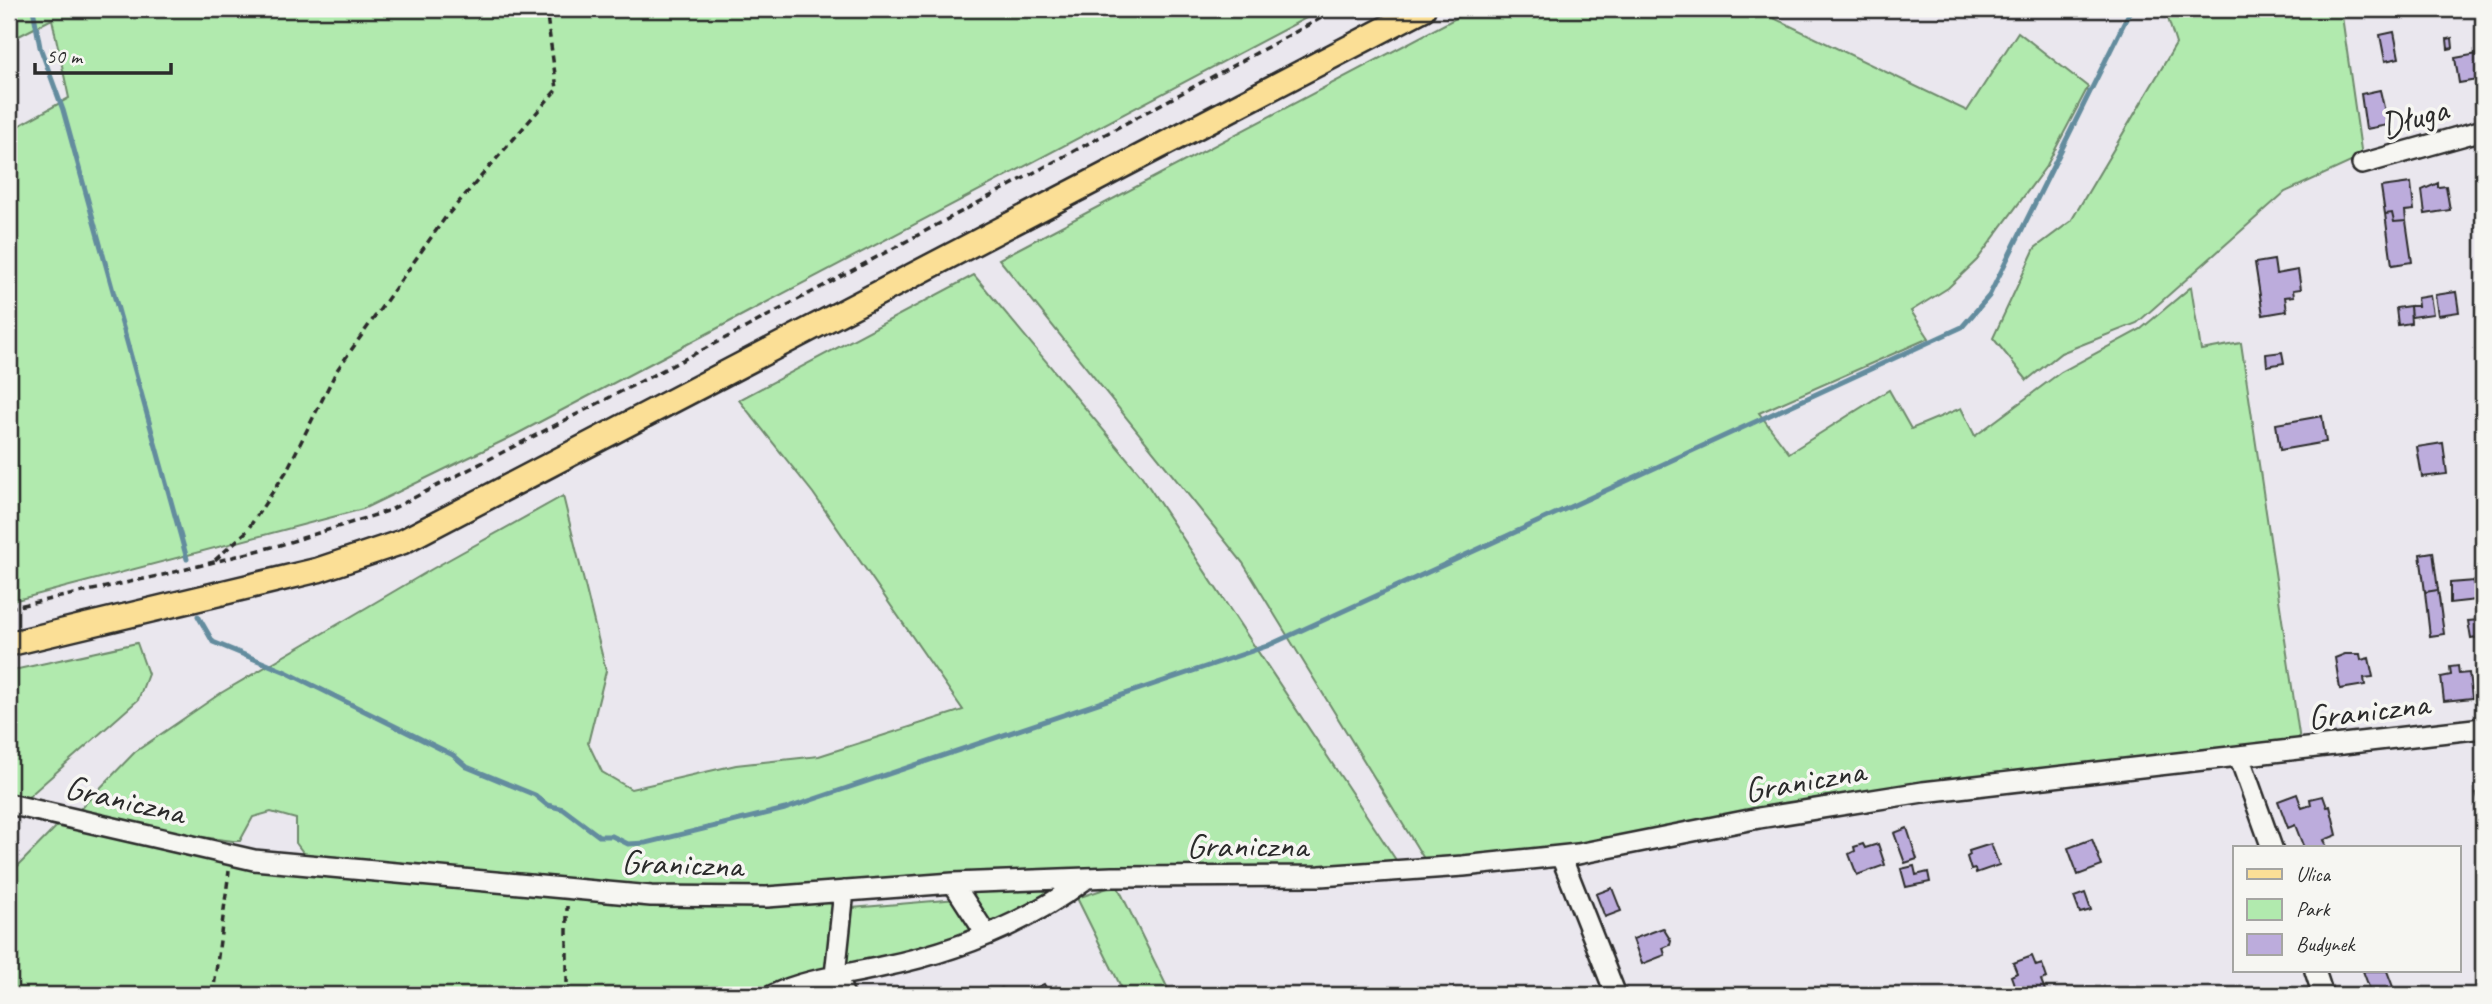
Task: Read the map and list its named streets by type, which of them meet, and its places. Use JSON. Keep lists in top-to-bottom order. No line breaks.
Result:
{"streets":{"street":["Długa","Graniczna"]},"legend":["Ulica","Park","Budynek"],"scale_bar":"50 m"}
